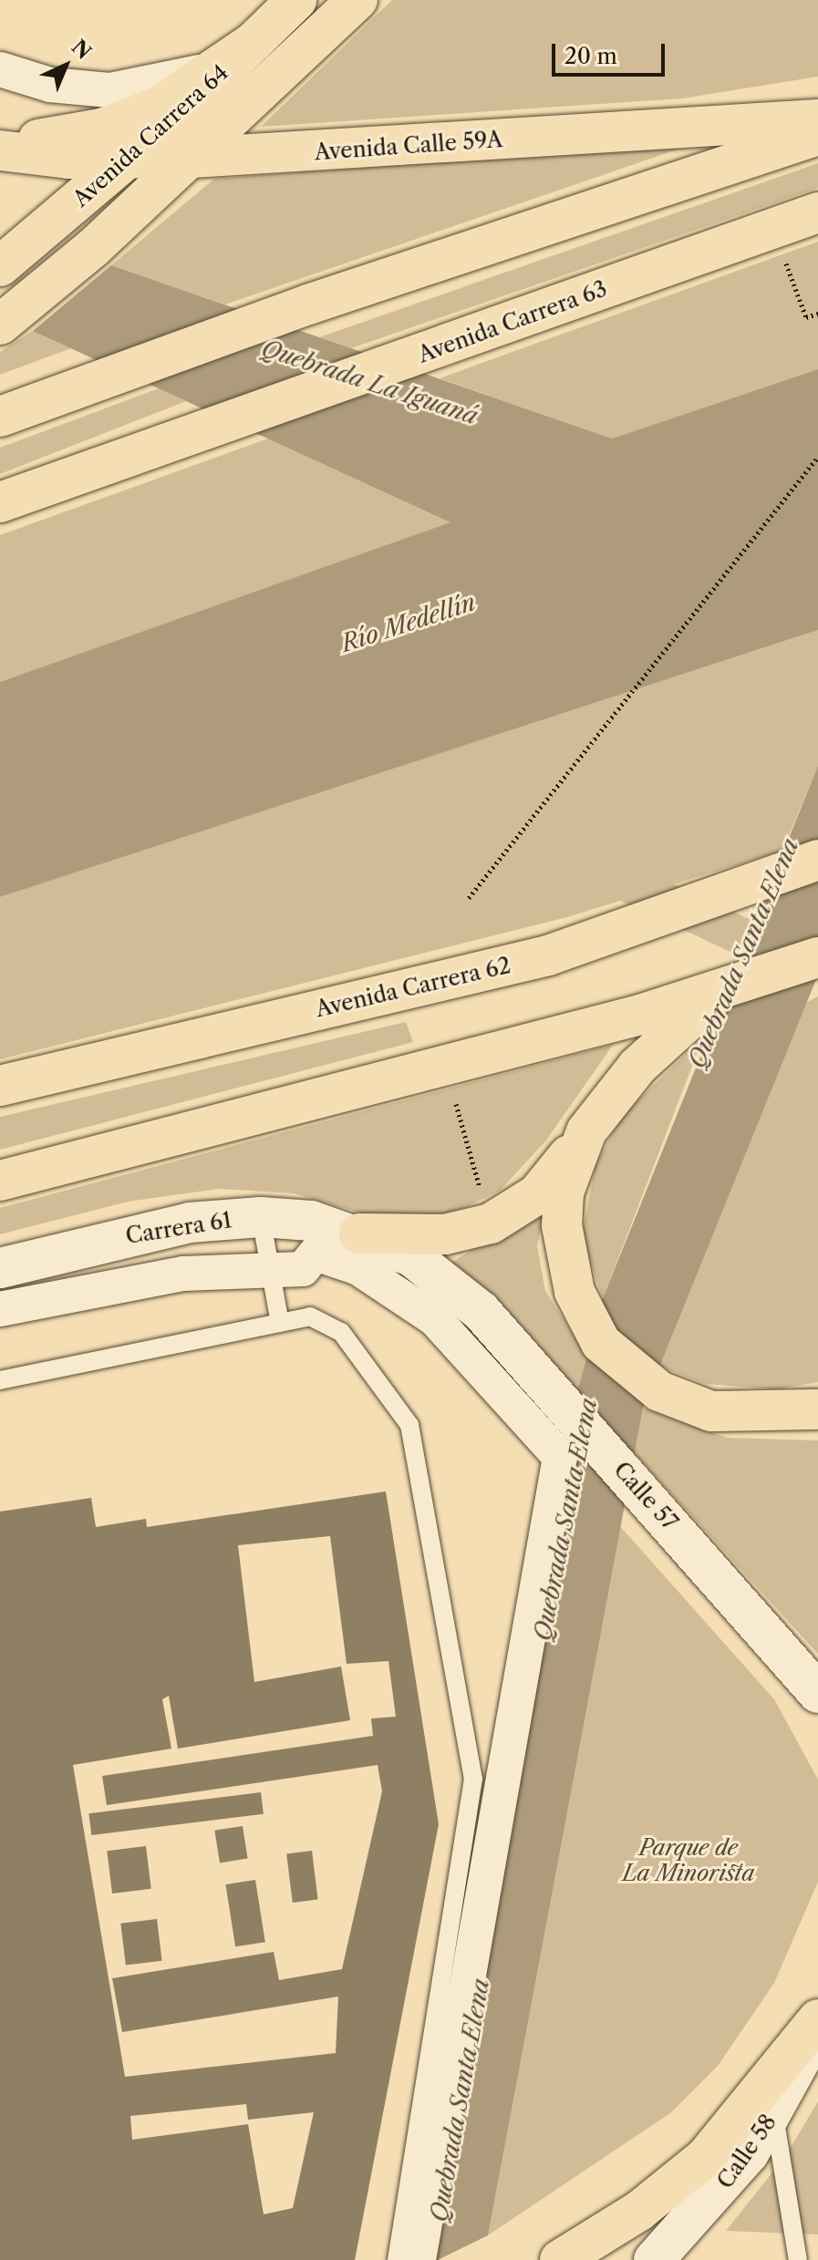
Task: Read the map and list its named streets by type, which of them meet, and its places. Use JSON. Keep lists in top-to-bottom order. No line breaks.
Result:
{"streets":{"main road":["Avenida Carrera 64","Avenida Calle 59A","Avenida Carrera 63","Avenida Carrera 62"],"street":["Carrera 61","Calle 57","Calle 58"]},"crossings":[["Avenida Carrera 64","Avenida Calle 59A"],["Carrera 61","Calle 57"]],"water":["Quebrada La Iguaná","Río Medellín","Quebrada Santa Elena"],"parks":["Parque de La Minorista"],"scale_bar":"20 m","north":"top right"}
